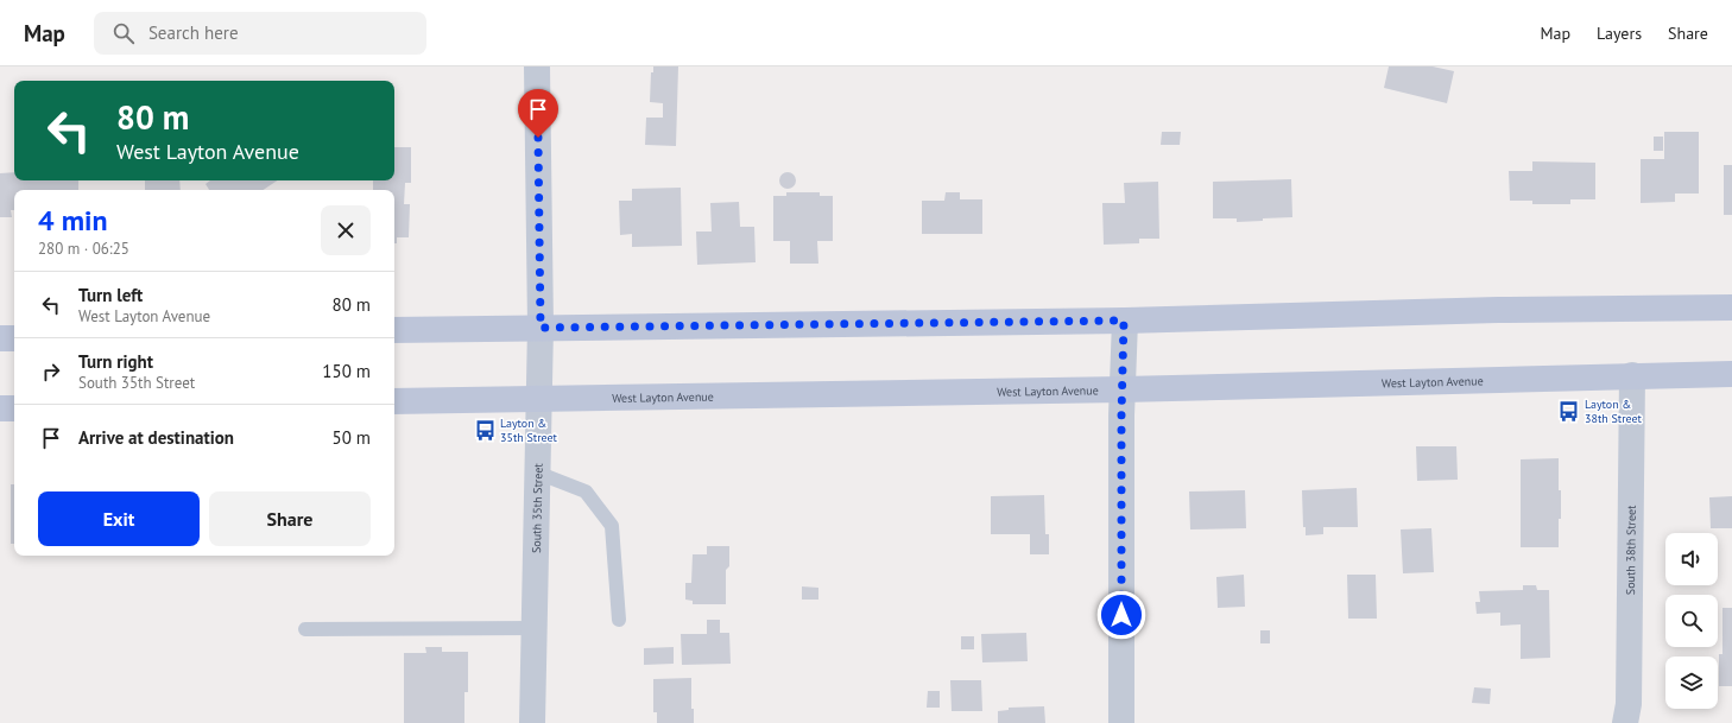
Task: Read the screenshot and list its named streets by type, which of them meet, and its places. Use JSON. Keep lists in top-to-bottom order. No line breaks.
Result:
{"streets":{"main road":["West Layton Avenue"],"street":["South 35th Street","South 38th Street"]},"crossings":[["West Layton Avenue","South 35th Street"],["West Layton Avenue","South 38th Street"]],"places":{"bus stop":["Layton & 38th Street","Layton & 35th Street"]},"page":{"header":"Map","search":"Search here","nav":["Map","Layers","Share"],"turn":["80 m","West Layton Avenue"],"heading":["4 min","280 m · 06:25"],"list":[{"name":"Turn left","note":"West Layton Avenue","value":"80 m"},{"name":"Turn right","note":"South 35th Street","value":"150 m"},{"name":"Arrive at destination","value":"50 m"}],"buttons":["Exit","Share"]}}
